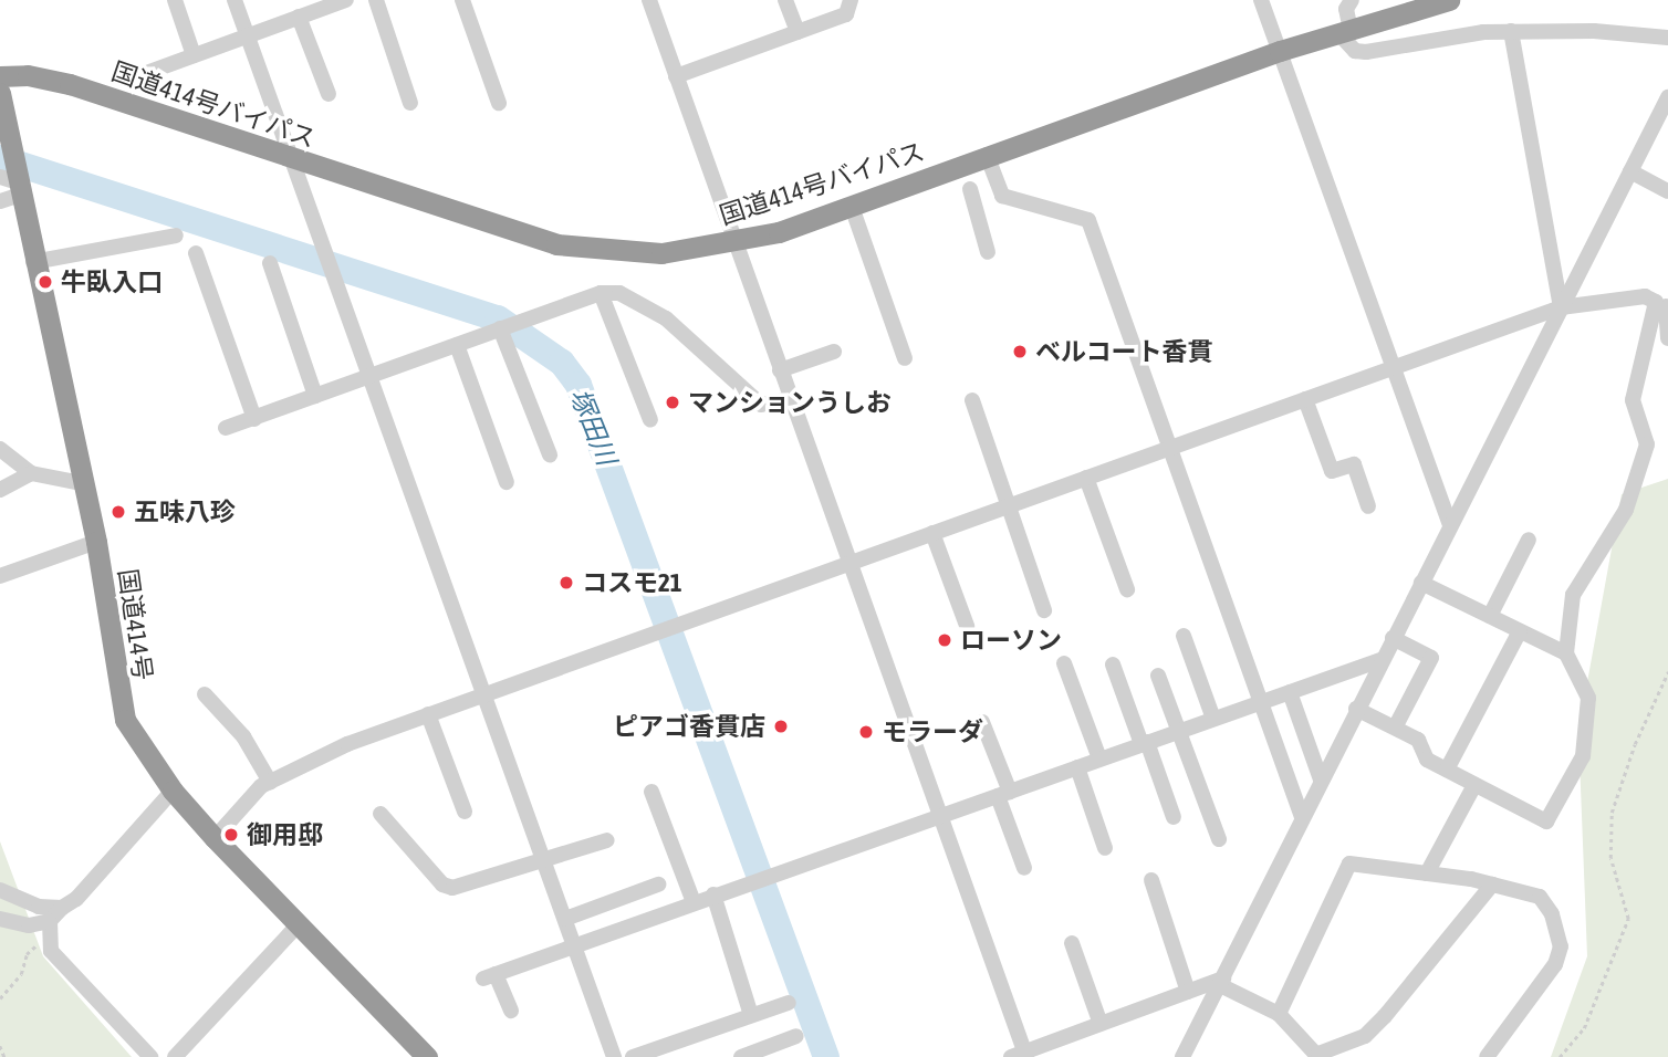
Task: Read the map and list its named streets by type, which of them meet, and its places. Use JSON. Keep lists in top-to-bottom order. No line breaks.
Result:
{"streets":{"highway":["国道414号バイパス","国道414号"]},"water":["塚田川"],"places":["牛臥入口","ベルコート香貫","マンションうしお","五味八珍","コスモ21","ローソン","ピアゴ香貫店","モラーダ","御用邸"]}
